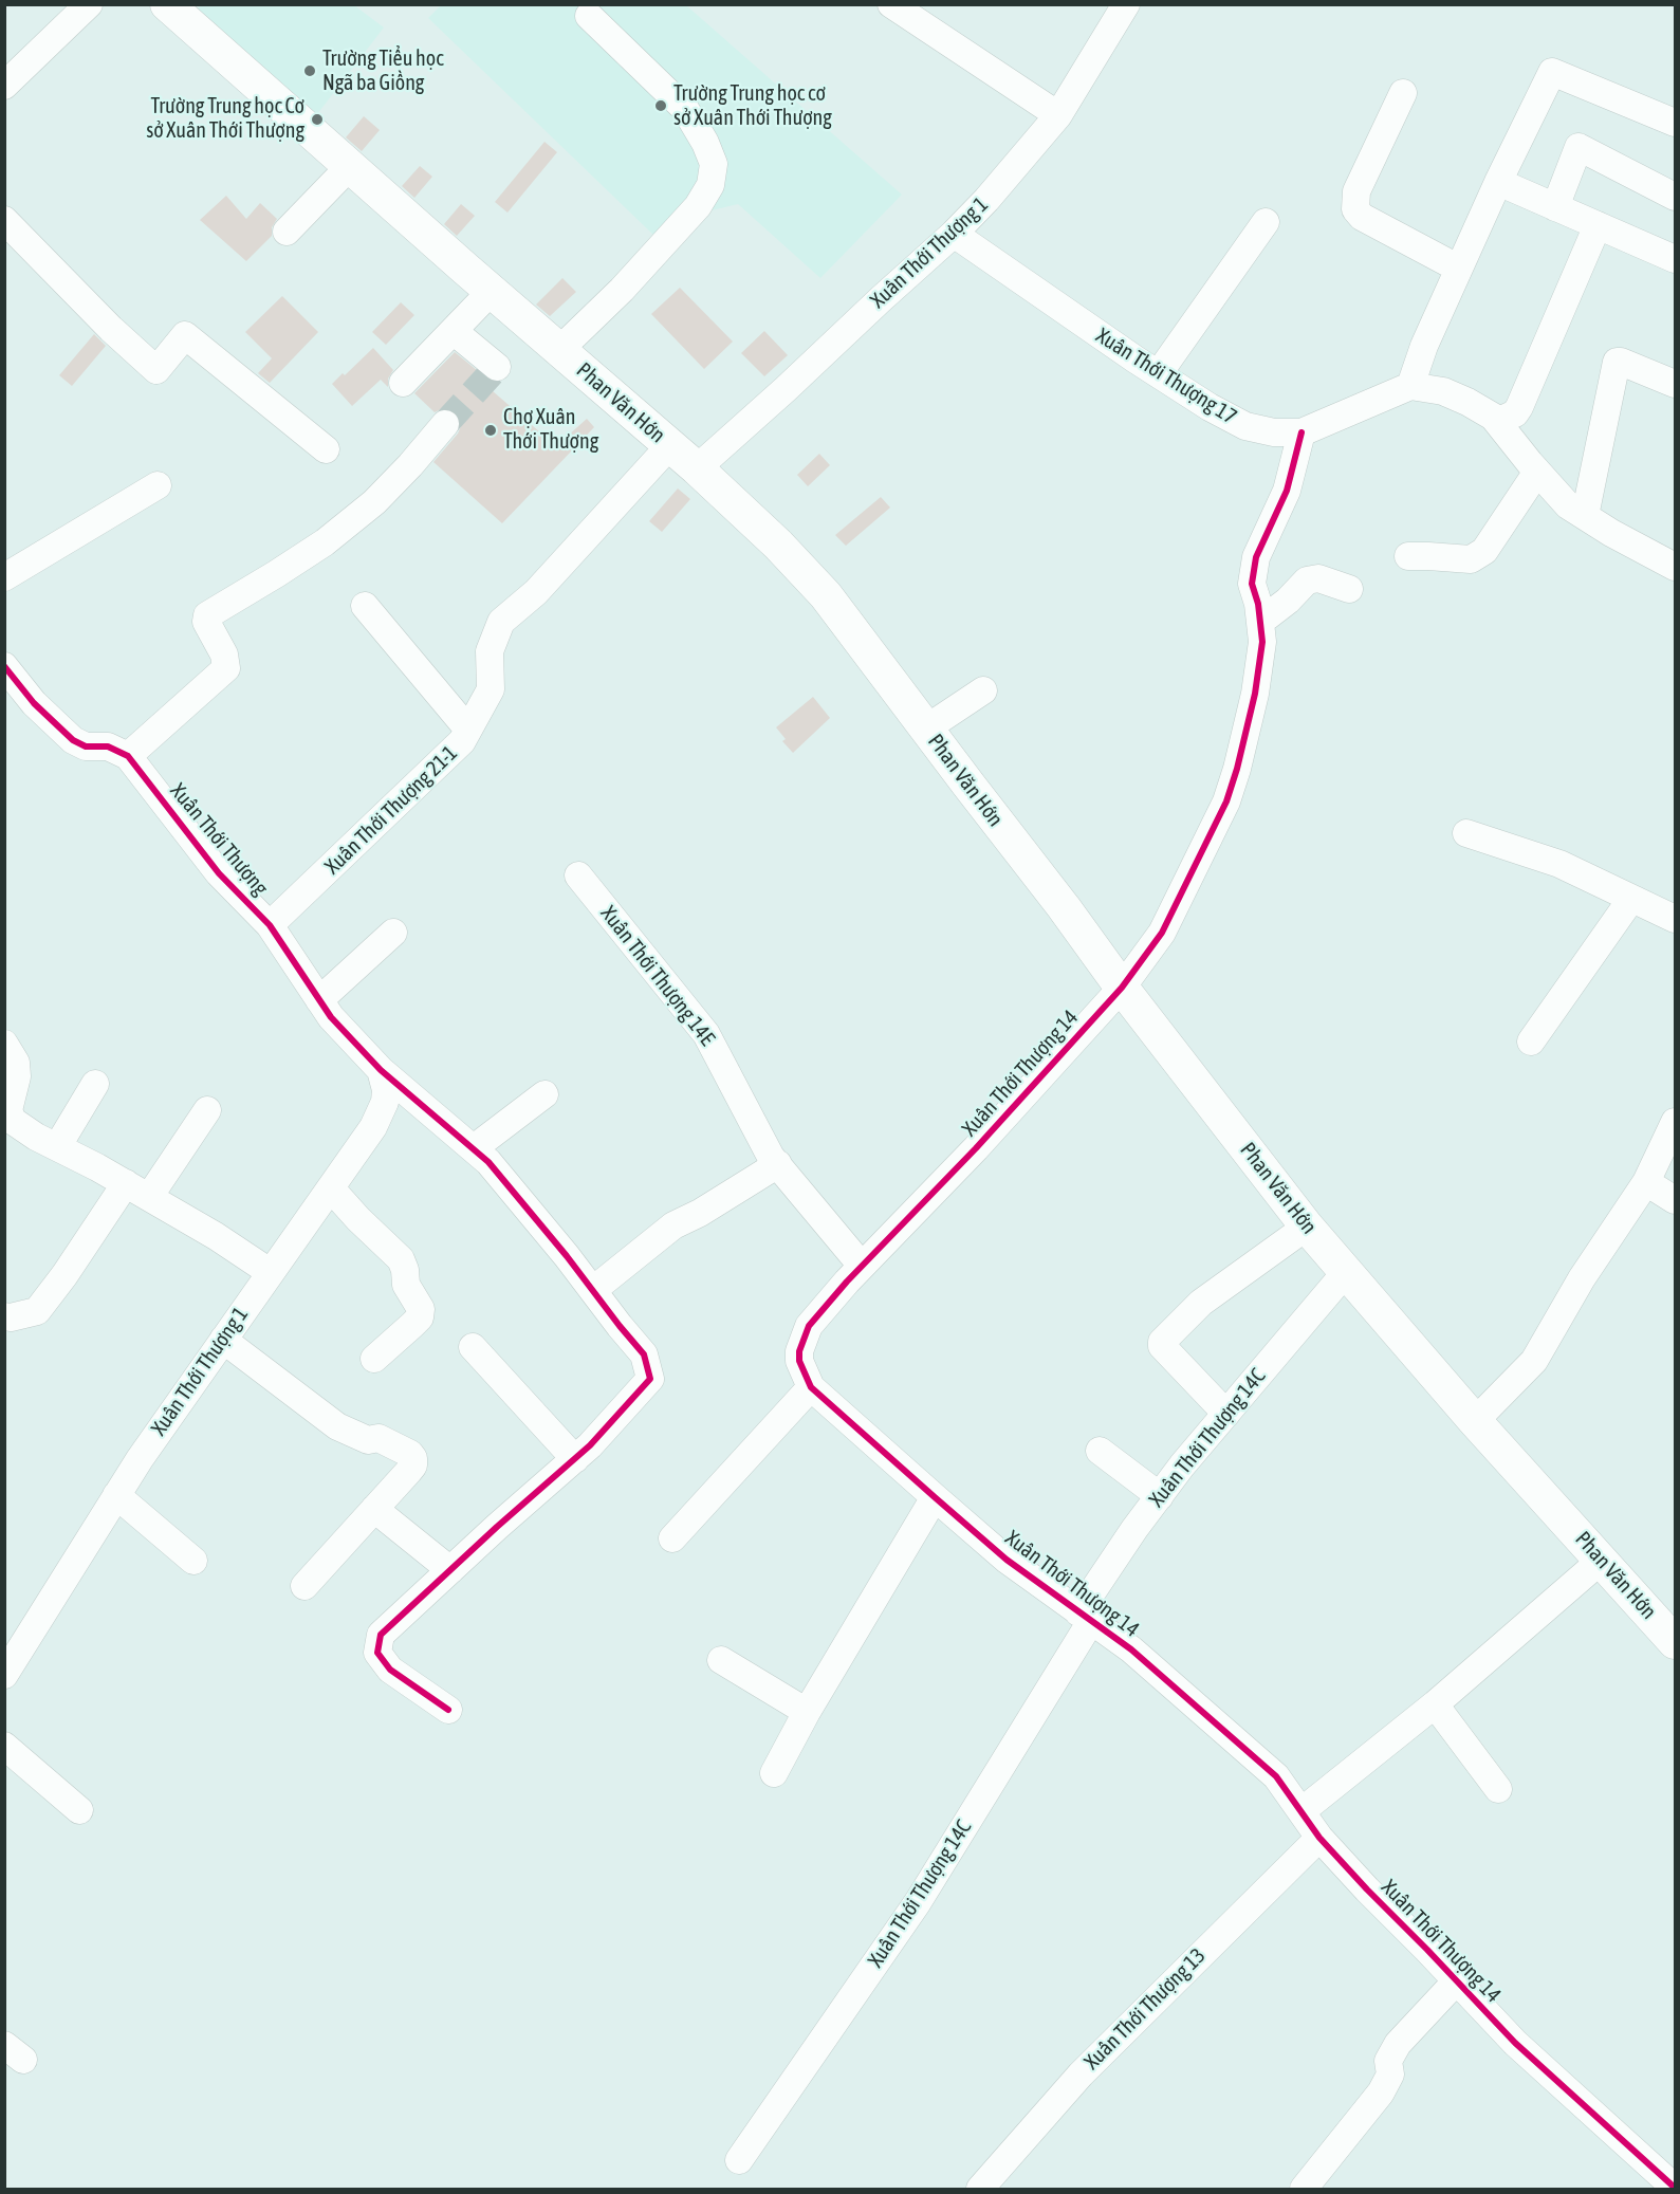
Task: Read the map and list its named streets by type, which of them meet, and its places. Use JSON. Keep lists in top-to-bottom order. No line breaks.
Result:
{"streets":{"main road":["Phan Văn Hớn"],"street":["Xuân Thới Thượng 1","Xuân Thới Thượng 17","Xuân Thới Thượng 21-1","Xuân Thới Thượng","Xuân Thới Thượng 14E","Xuân Thới Thượng 14","Xuân Thới Thượng 14C","Xuân Thới Thượng 13"]},"crossings":[["Xuân Thới Thượng 1","Xuân Thới Thượng 17"],["Xuân Thới Thượng 1","Phan Văn Hớn"],["Xuân Thới Thượng 1","Xuân Thới Thượng"],["Xuân Thới Thượng 17","Xuân Thới Thượng 14"],["Phan Văn Hớn","Xuân Thới Thượng 21-1"],["Phan Văn Hớn","Xuân Thới Thượng 14"],["Phan Văn Hớn","Xuân Thới Thượng 14C"],["Xuân Thới Thượng 21-1","Xuân Thới Thượng"],["Xuân Thới Thượng 14E","Xuân Thới Thượng 14"],["Xuân Thới Thượng 14","Xuân Thới Thượng 14C"],["Xuân Thới Thượng 14","Xuân Thới Thượng 13"]],"places":["Trường Tiểu học Ngã ba Giồng","Trường Trung học cơ sở Xuân Thới Thượng","Trường Trung học Cơ sở Xuân Thới Thượng","Chợ Xuân Thới Thượng"]}
